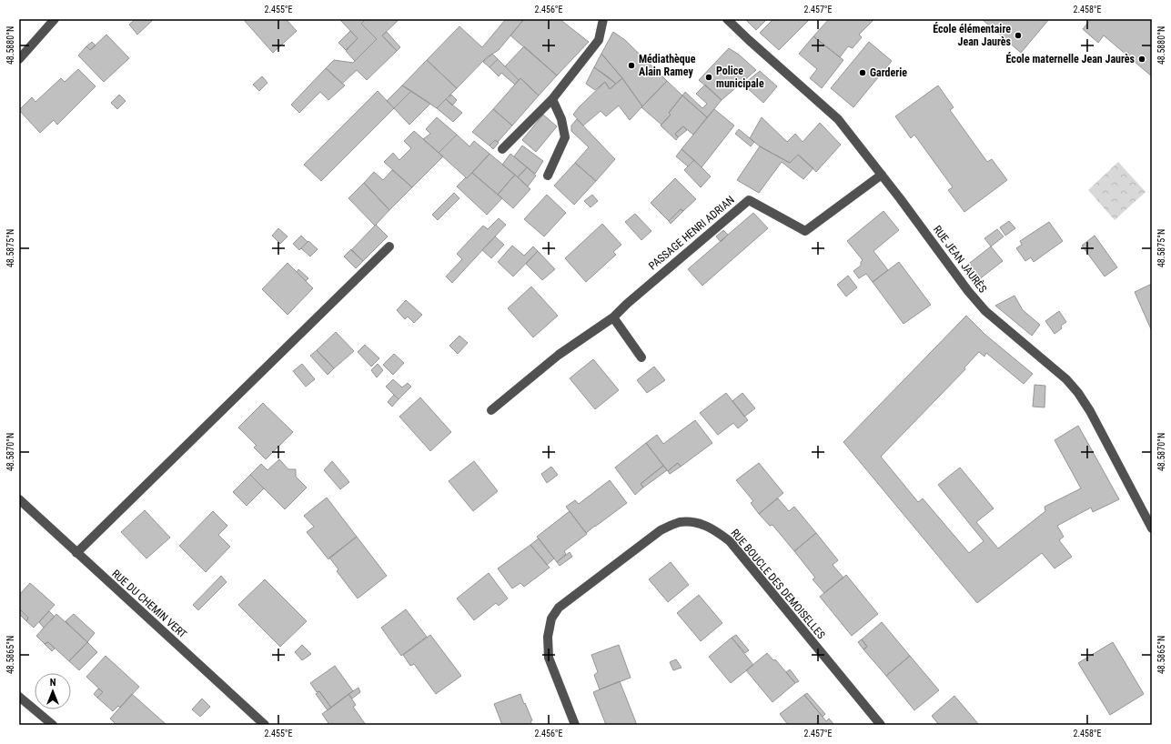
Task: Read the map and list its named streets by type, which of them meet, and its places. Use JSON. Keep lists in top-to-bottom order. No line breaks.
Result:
{"streets":{"street":["PASSAGE HENRI ADRIAN","RUE JEAN JAURÈS","RUE BOUCLE DES DEMOISELLES","RUE DU CHEMIN VERT"]},"crossings":[["PASSAGE HENRI ADRIAN","RUE JEAN JAURÈS"]],"places":["École élémentaire Jean Jaurès","École maternelle Jean Jaurès","Médiathèque Alain Ramey","Garderie","Police municipale"],"north":"top","coordinates":["2.455°E","2.456°E","2.457°E","2.458°E","48.5880°N","48.5875°N","48.5870°N","48.5865°N"]}
